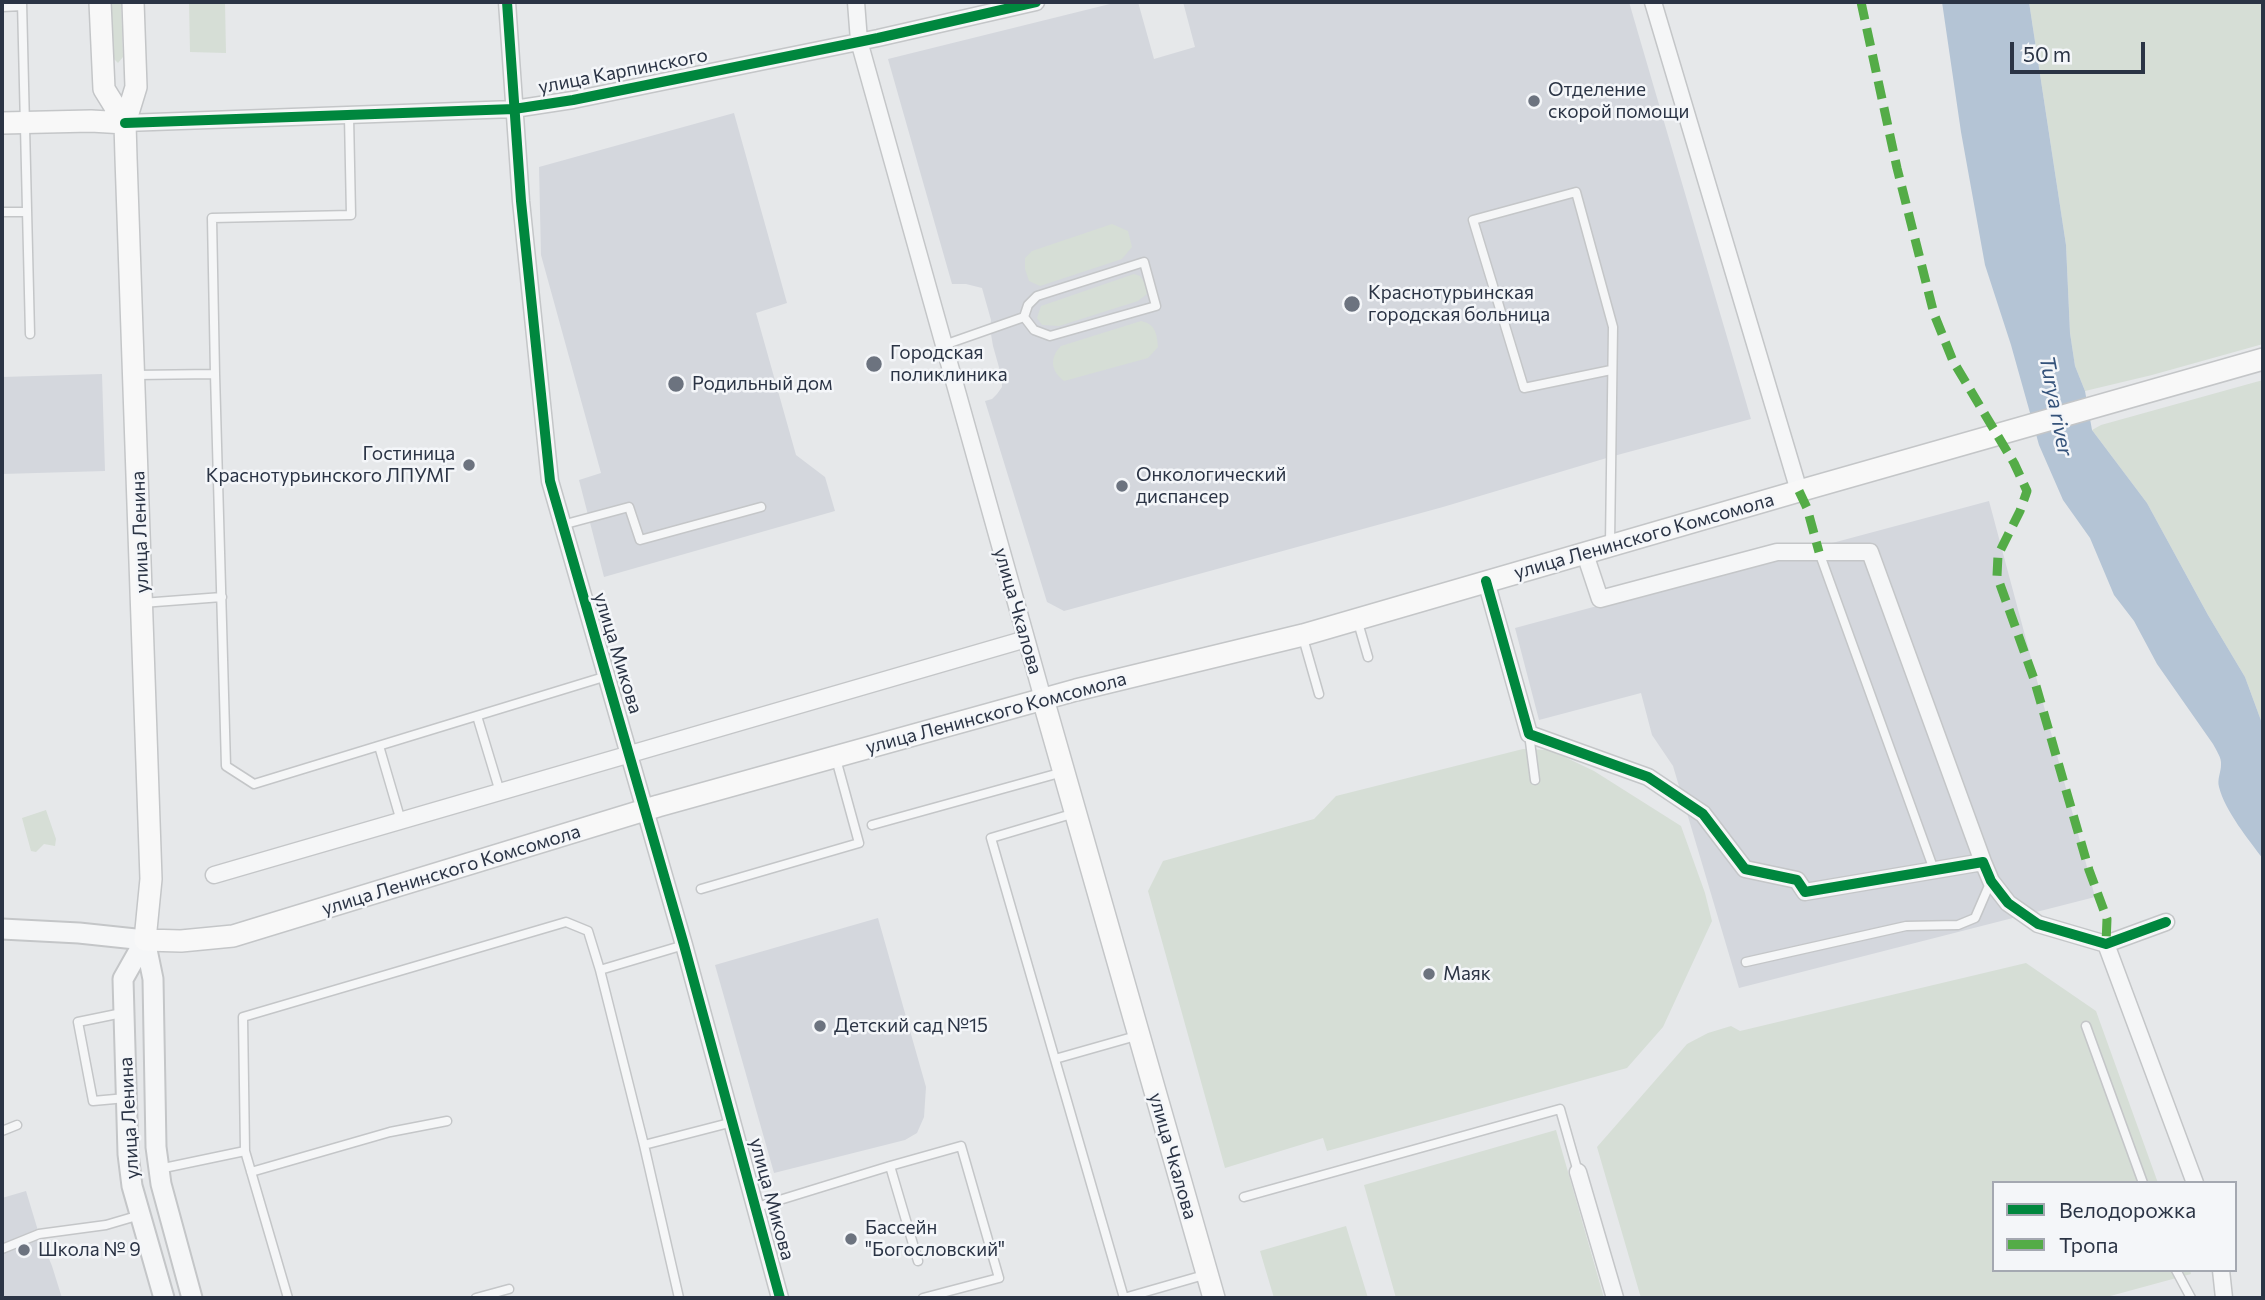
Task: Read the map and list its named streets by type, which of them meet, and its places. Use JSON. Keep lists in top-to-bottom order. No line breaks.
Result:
{"streets":{"main road":["улица Карпинского","улица Ленина","улица Ленинского Комсомола","улица Чкалова"],"street":["улица Микова"]},"crossings":[["улица Карпинского","улица Ленина"],["улица Карпинского","улица Чкалова"],["улица Карпинского","улица Микова"],["улица Ленина","улица Ленинского Комсомола"],["улица Ленинского Комсомола","улица Чкалова"],["улица Ленинского Комсомола","улица Микова"]],"water":["Turya river"],"places":["Отделение скорой помощи","Краснотурьинская городская больница","Городская поликлиника","Родильный дом","Гостиница Краснотурьинского ЛПУМГ","Онкологический диспансер","Маяк","Детский сад №15","Бассейн \"Богословский\"","Школа № 9"],"legend":["Велодорожка","Тропа"],"scale_bar":"50 m"}
